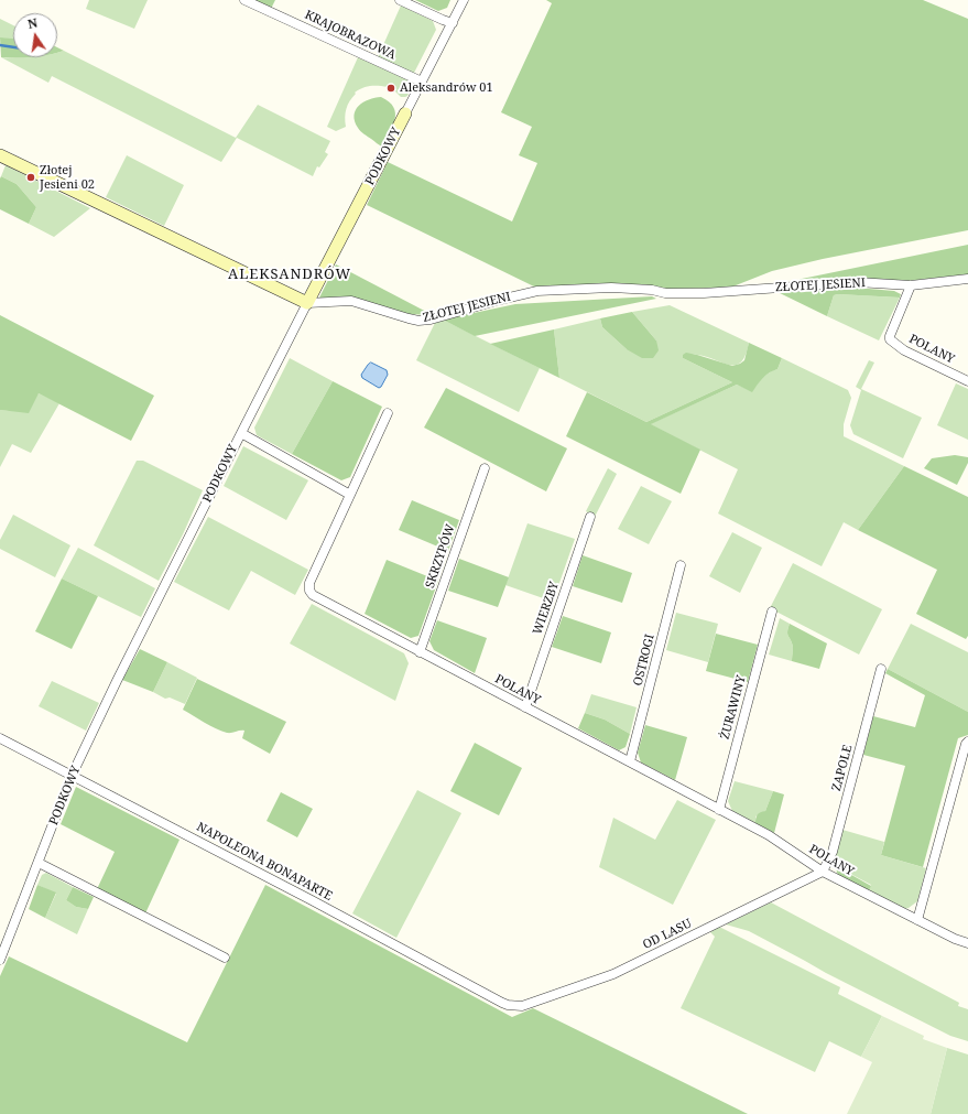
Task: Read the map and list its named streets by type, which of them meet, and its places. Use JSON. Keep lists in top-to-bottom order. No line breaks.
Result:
{"streets":{"street":["KRAJOBRAZOWA","PODKOWY","ZŁOTEJ JESIENI","POLANY","SKRZYPÓW","WIERZBY","OSTROGI","ŻURAWINY","ZAPOLE","NAPOLEONA BONAPARTE","OD LASU"]},"crossings":[["KRAJOBRAZOWA","PODKOWY"],["PODKOWY","ZŁOTEJ JESIENI"],["PODKOWY","NAPOLEONA BONAPARTE"],["ZŁOTEJ JESIENI","POLANY"],["POLANY","SKRZYPÓW"],["POLANY","WIERZBY"],["POLANY","OSTROGI"],["POLANY","ŻURAWINY"],["POLANY","ZAPOLE"],["POLANY","OD LASU"],["ZAPOLE","OD LASU"],["NAPOLEONA BONAPARTE","OD LASU"]],"districts":["ALEKSANDRÓW"],"places":["Aleksandrów 01","Złotej Jesieni 02"],"north":"top"}
